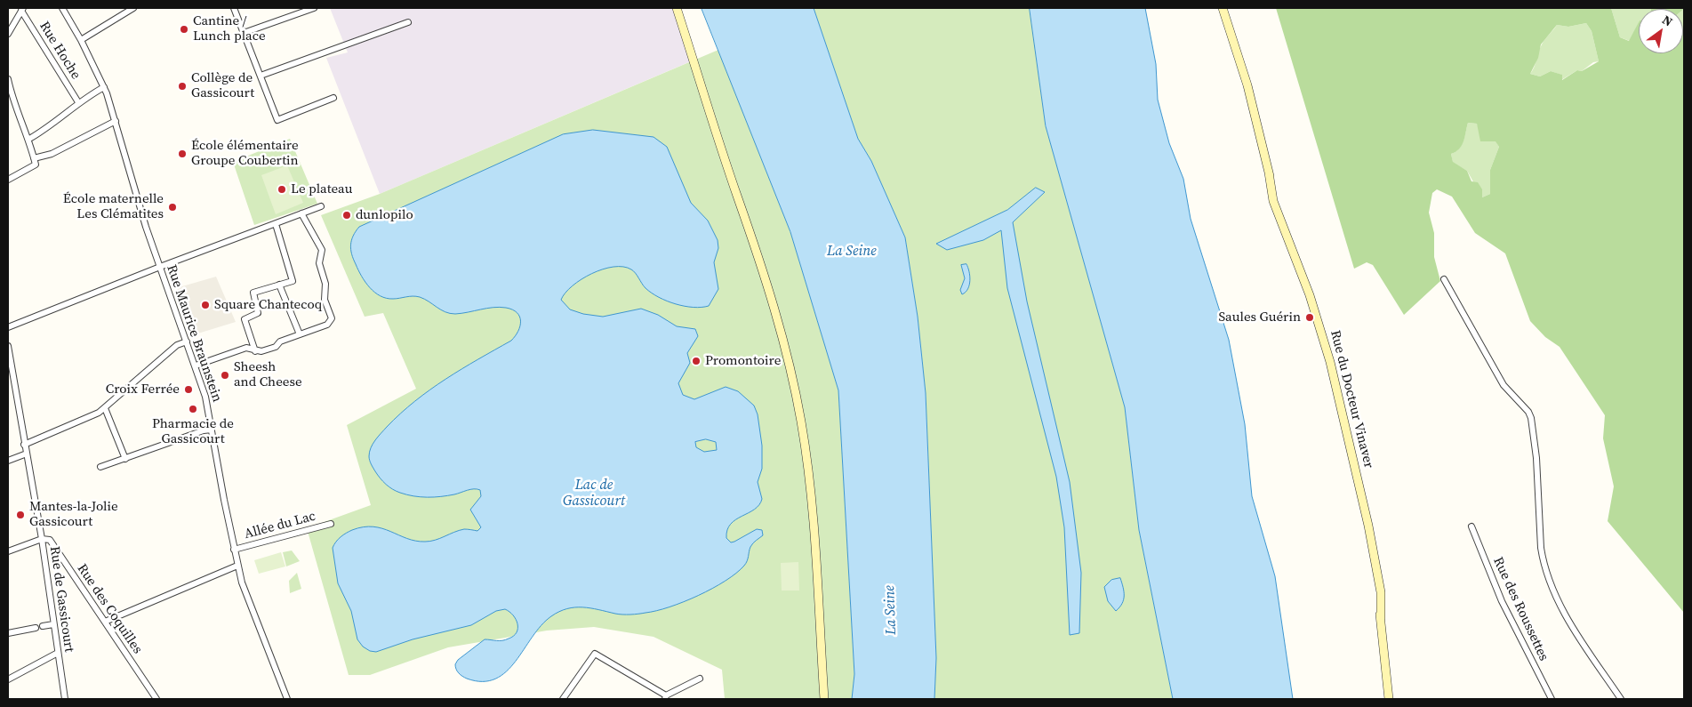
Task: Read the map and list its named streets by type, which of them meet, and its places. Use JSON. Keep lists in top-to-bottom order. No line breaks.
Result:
{"streets":{"main road":["Rue du Docteur Vinaver"],"street":["Rue Hoche","Rue Maurice Braunstein","Allée du Lac","Rue de Gassicourt","Rue des Coquilles","Rue des Roussettes"]},"crossings":[["Rue Maurice Braunstein","Allée du Lac"],["Rue de Gassicourt","Rue des Coquilles"]],"water":["La Seine","Lac de Gassicourt"],"places":["Cantine / Lunch place","Collège de Gassicourt","École élémentaire Groupe Coubertin","Le plateau","École maternelle Les Clématites","dunlopilo","Square Chantecoq","Saules Guérin","Promontoire","Sheesh and Cheese","Croix Ferrée","Pharmacie de Gassicourt","Mantes-la-Jolie Gassicourt"],"north":"top right"}
